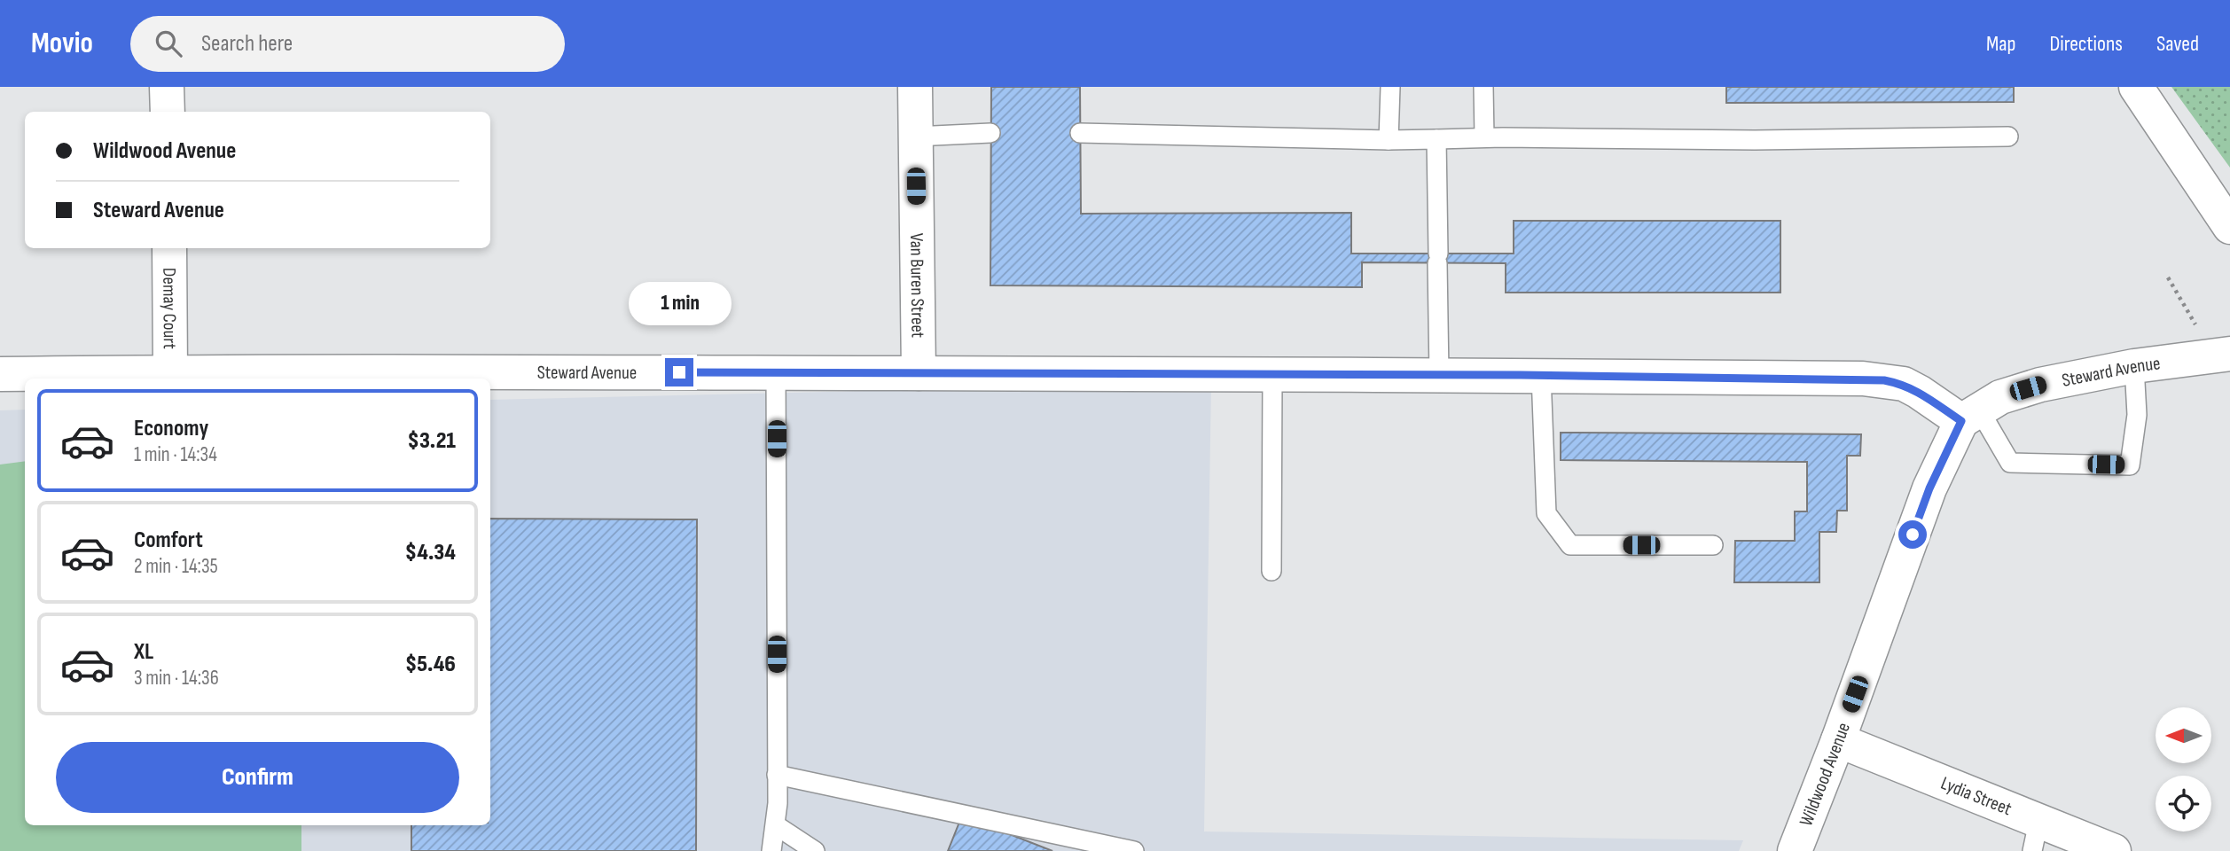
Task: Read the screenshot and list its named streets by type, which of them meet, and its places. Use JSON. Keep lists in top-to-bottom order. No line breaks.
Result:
{"streets":{"main road":["Van Buren Street","Demay Court","Steward Avenue","Wildwood Avenue","Lydia Street"]},"crossings":[["Van Buren Street","Steward Avenue"],["Demay Court","Steward Avenue"],["Steward Avenue","Wildwood Avenue"],["Wildwood Avenue","Lydia Street"]],"north":"left","page":{"header":"Movio","search":"Search here","nav":["Map","Directions","Saved"],"banner":["Wildwood Avenue","Steward Avenue"],"bubble":"1 min","list":[{"name":"Economy","note":"1 min · 14:34","value":"$3.21"},{"name":"Comfort","note":"2 min · 14:35","value":"$4.34"},{"name":"XL","note":"3 min · 14:36","value":"$5.46"}],"buttons":"Confirm"}}
